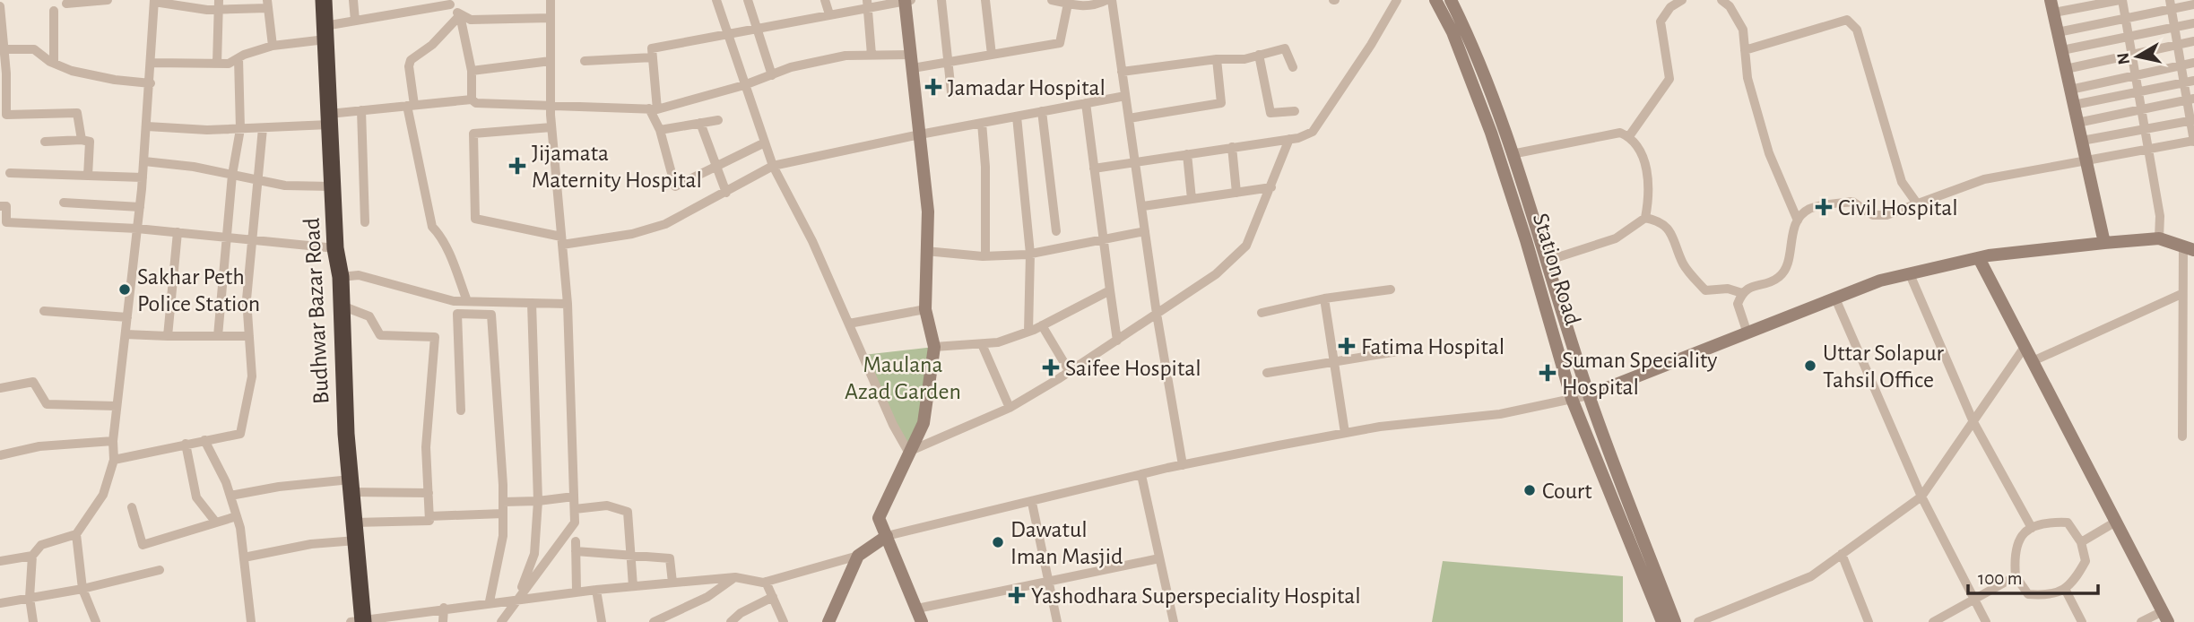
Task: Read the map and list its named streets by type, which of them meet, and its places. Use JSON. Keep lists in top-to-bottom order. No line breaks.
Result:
{"streets":{"highway":["Budhwar Bazar Road"],"street":["Station Road"]},"parks":["Maulana Azad Garden"],"places":{"health":["Jamadar Hospital","Jijamata Maternity Hospital","Civil Hospital","Fatima Hospital","Saifee Hospital","Suman Speciality Hospital","Yashodhara Superspeciality Hospital"],"other":["Sakhar Peth Police Station","Uttar Solapur Tahsil Office","Court","Dawatul Iman Masjid"]},"scale_bar":"100 m","north":"left"}
